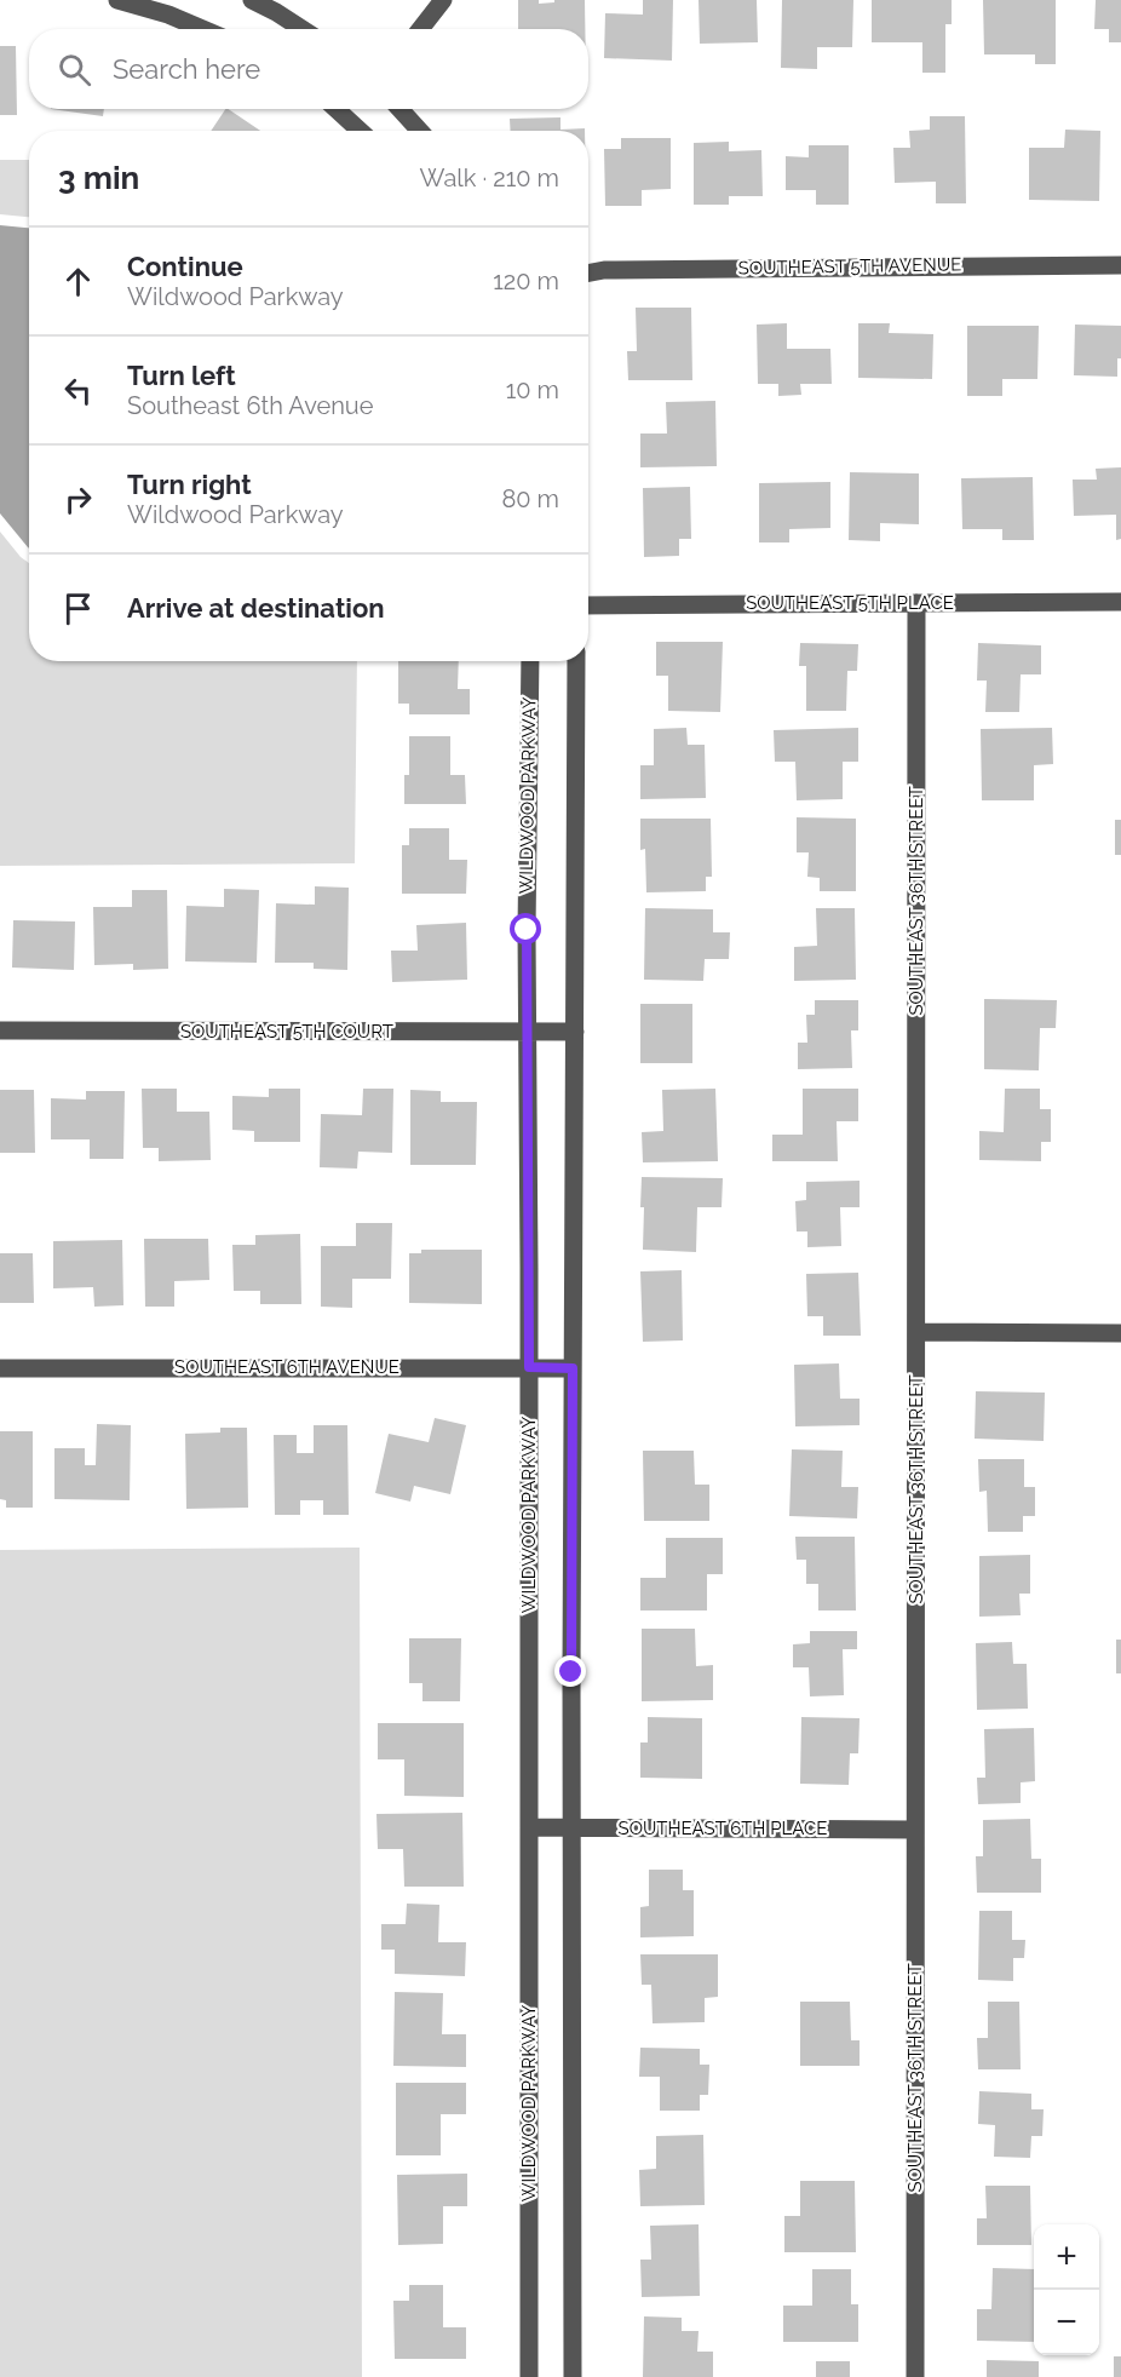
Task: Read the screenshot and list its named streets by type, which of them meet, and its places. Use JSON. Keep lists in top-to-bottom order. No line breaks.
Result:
{"streets":{"street":["SOUTHEAST 5TH AVENUE","SOUTHEAST 5TH PLACE","WILDWOOD PARKWAY","SOUTHEAST 36TH STREET","SOUTHEAST 5TH COURT","SOUTHEAST 6TH AVENUE","SOUTHEAST 6TH PLACE"]},"crossings":[["SOUTHEAST 5TH PLACE","SOUTHEAST 36TH STREET"],["WILDWOOD PARKWAY","SOUTHEAST 5TH COURT"],["WILDWOOD PARKWAY","SOUTHEAST 6TH AVENUE"],["WILDWOOD PARKWAY","SOUTHEAST 6TH PLACE"],["SOUTHEAST 36TH STREET","SOUTHEAST 6TH PLACE"]],"page":{"search":"Search here","heading":["3 min","Walk · 210 m"],"list":[["Continue","Wildwood Parkway","120 m"],["Turn left","Southeast 6th Avenue","10 m"],["Turn right","Wildwood Parkway","80 m"],"Arrive at destination"],"map_buttons":["+","−"]}}
